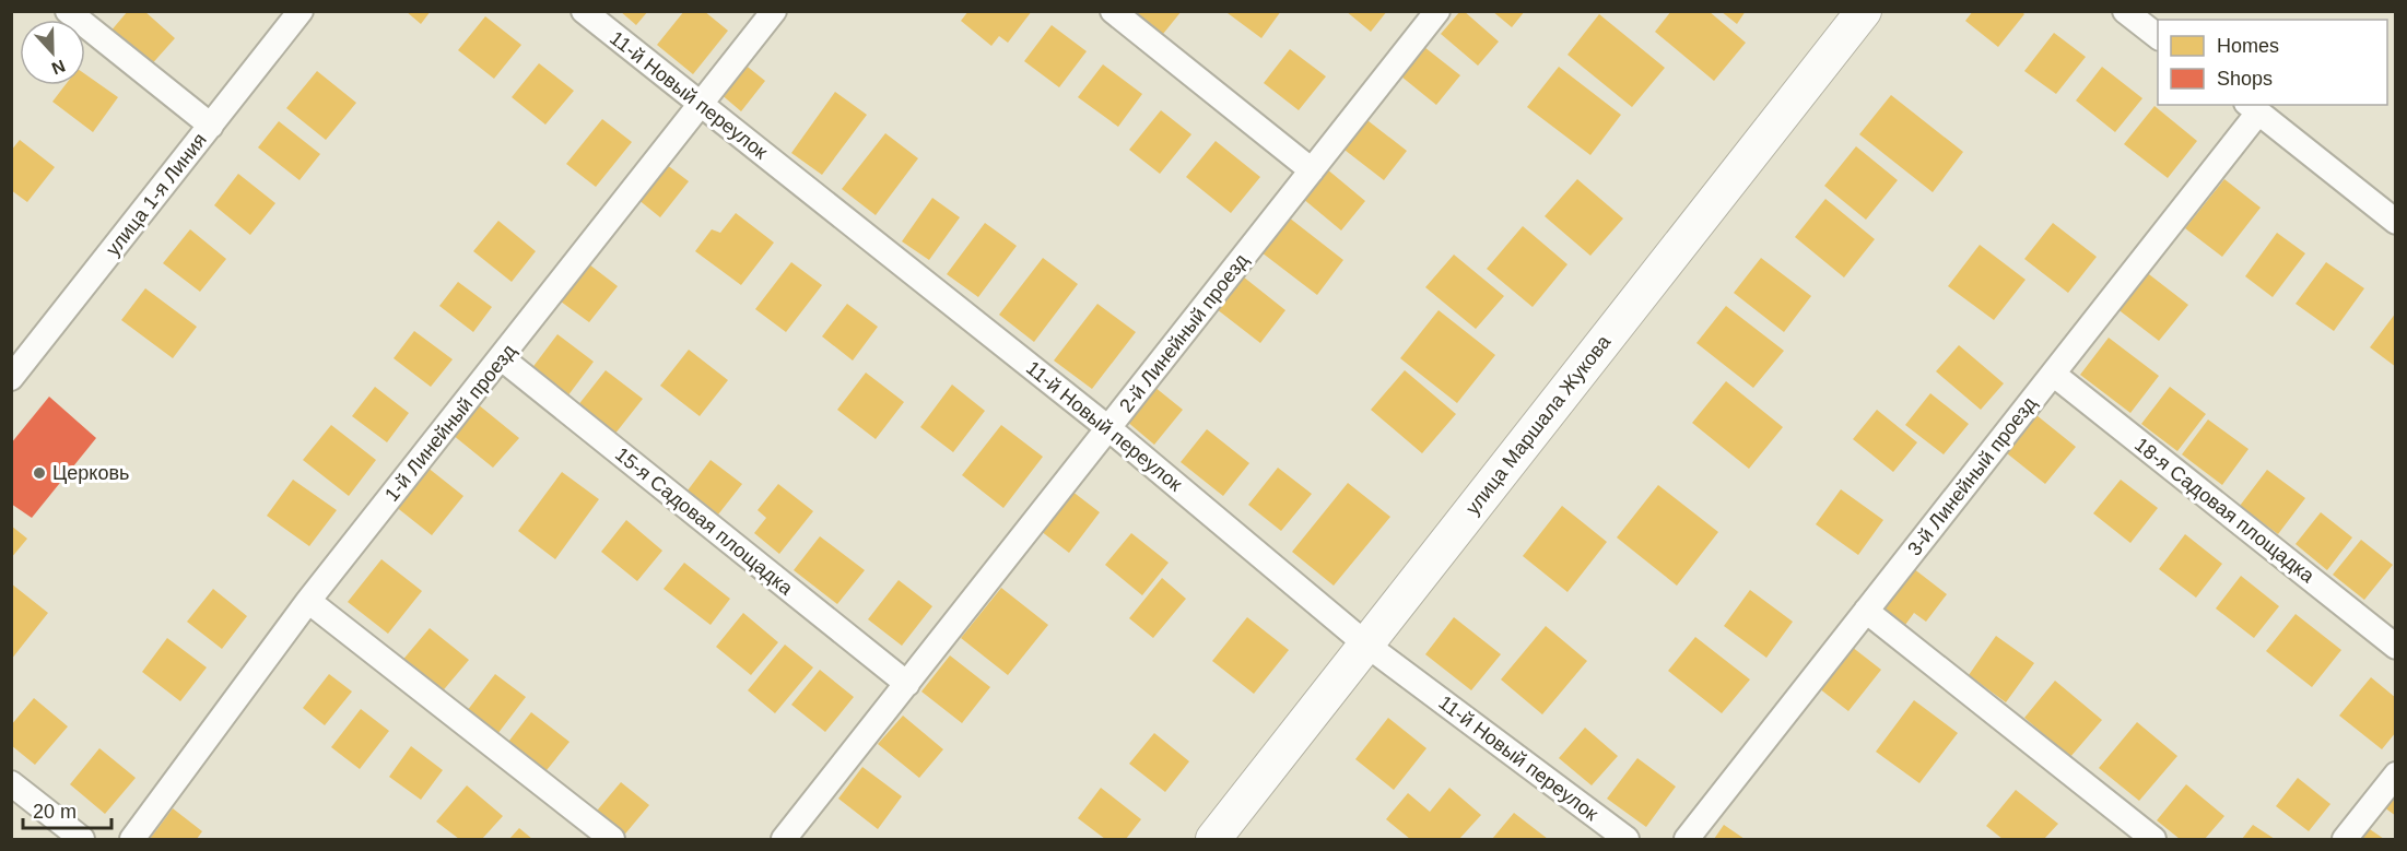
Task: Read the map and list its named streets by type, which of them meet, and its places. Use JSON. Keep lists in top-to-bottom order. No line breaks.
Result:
{"streets":{"main road":["улица Маршала Жукова"],"street":["11-й Новый переулок","улица 1-я Линия","2-й Линейный проезд","1-й Линейный проезд","3-й Линейный проезд","18-я Садовая площадка","15-я Садовая площадка"]},"crossings":[["11-й Новый переулок","2-й Линейный проезд"],["11-й Новый переулок","1-й Линейный проезд"],["11-й Новый переулок","улица Маршала Жукова"],["2-й Линейный проезд","15-я Садовая площадка"],["1-й Линейный проезд","15-я Садовая площадка"],["3-й Линейный проезд","18-я Садовая площадка"]],"places":["Церковь"],"legend":["Homes","Shops"],"scale_bar":"20 m","north":"bottom"}
